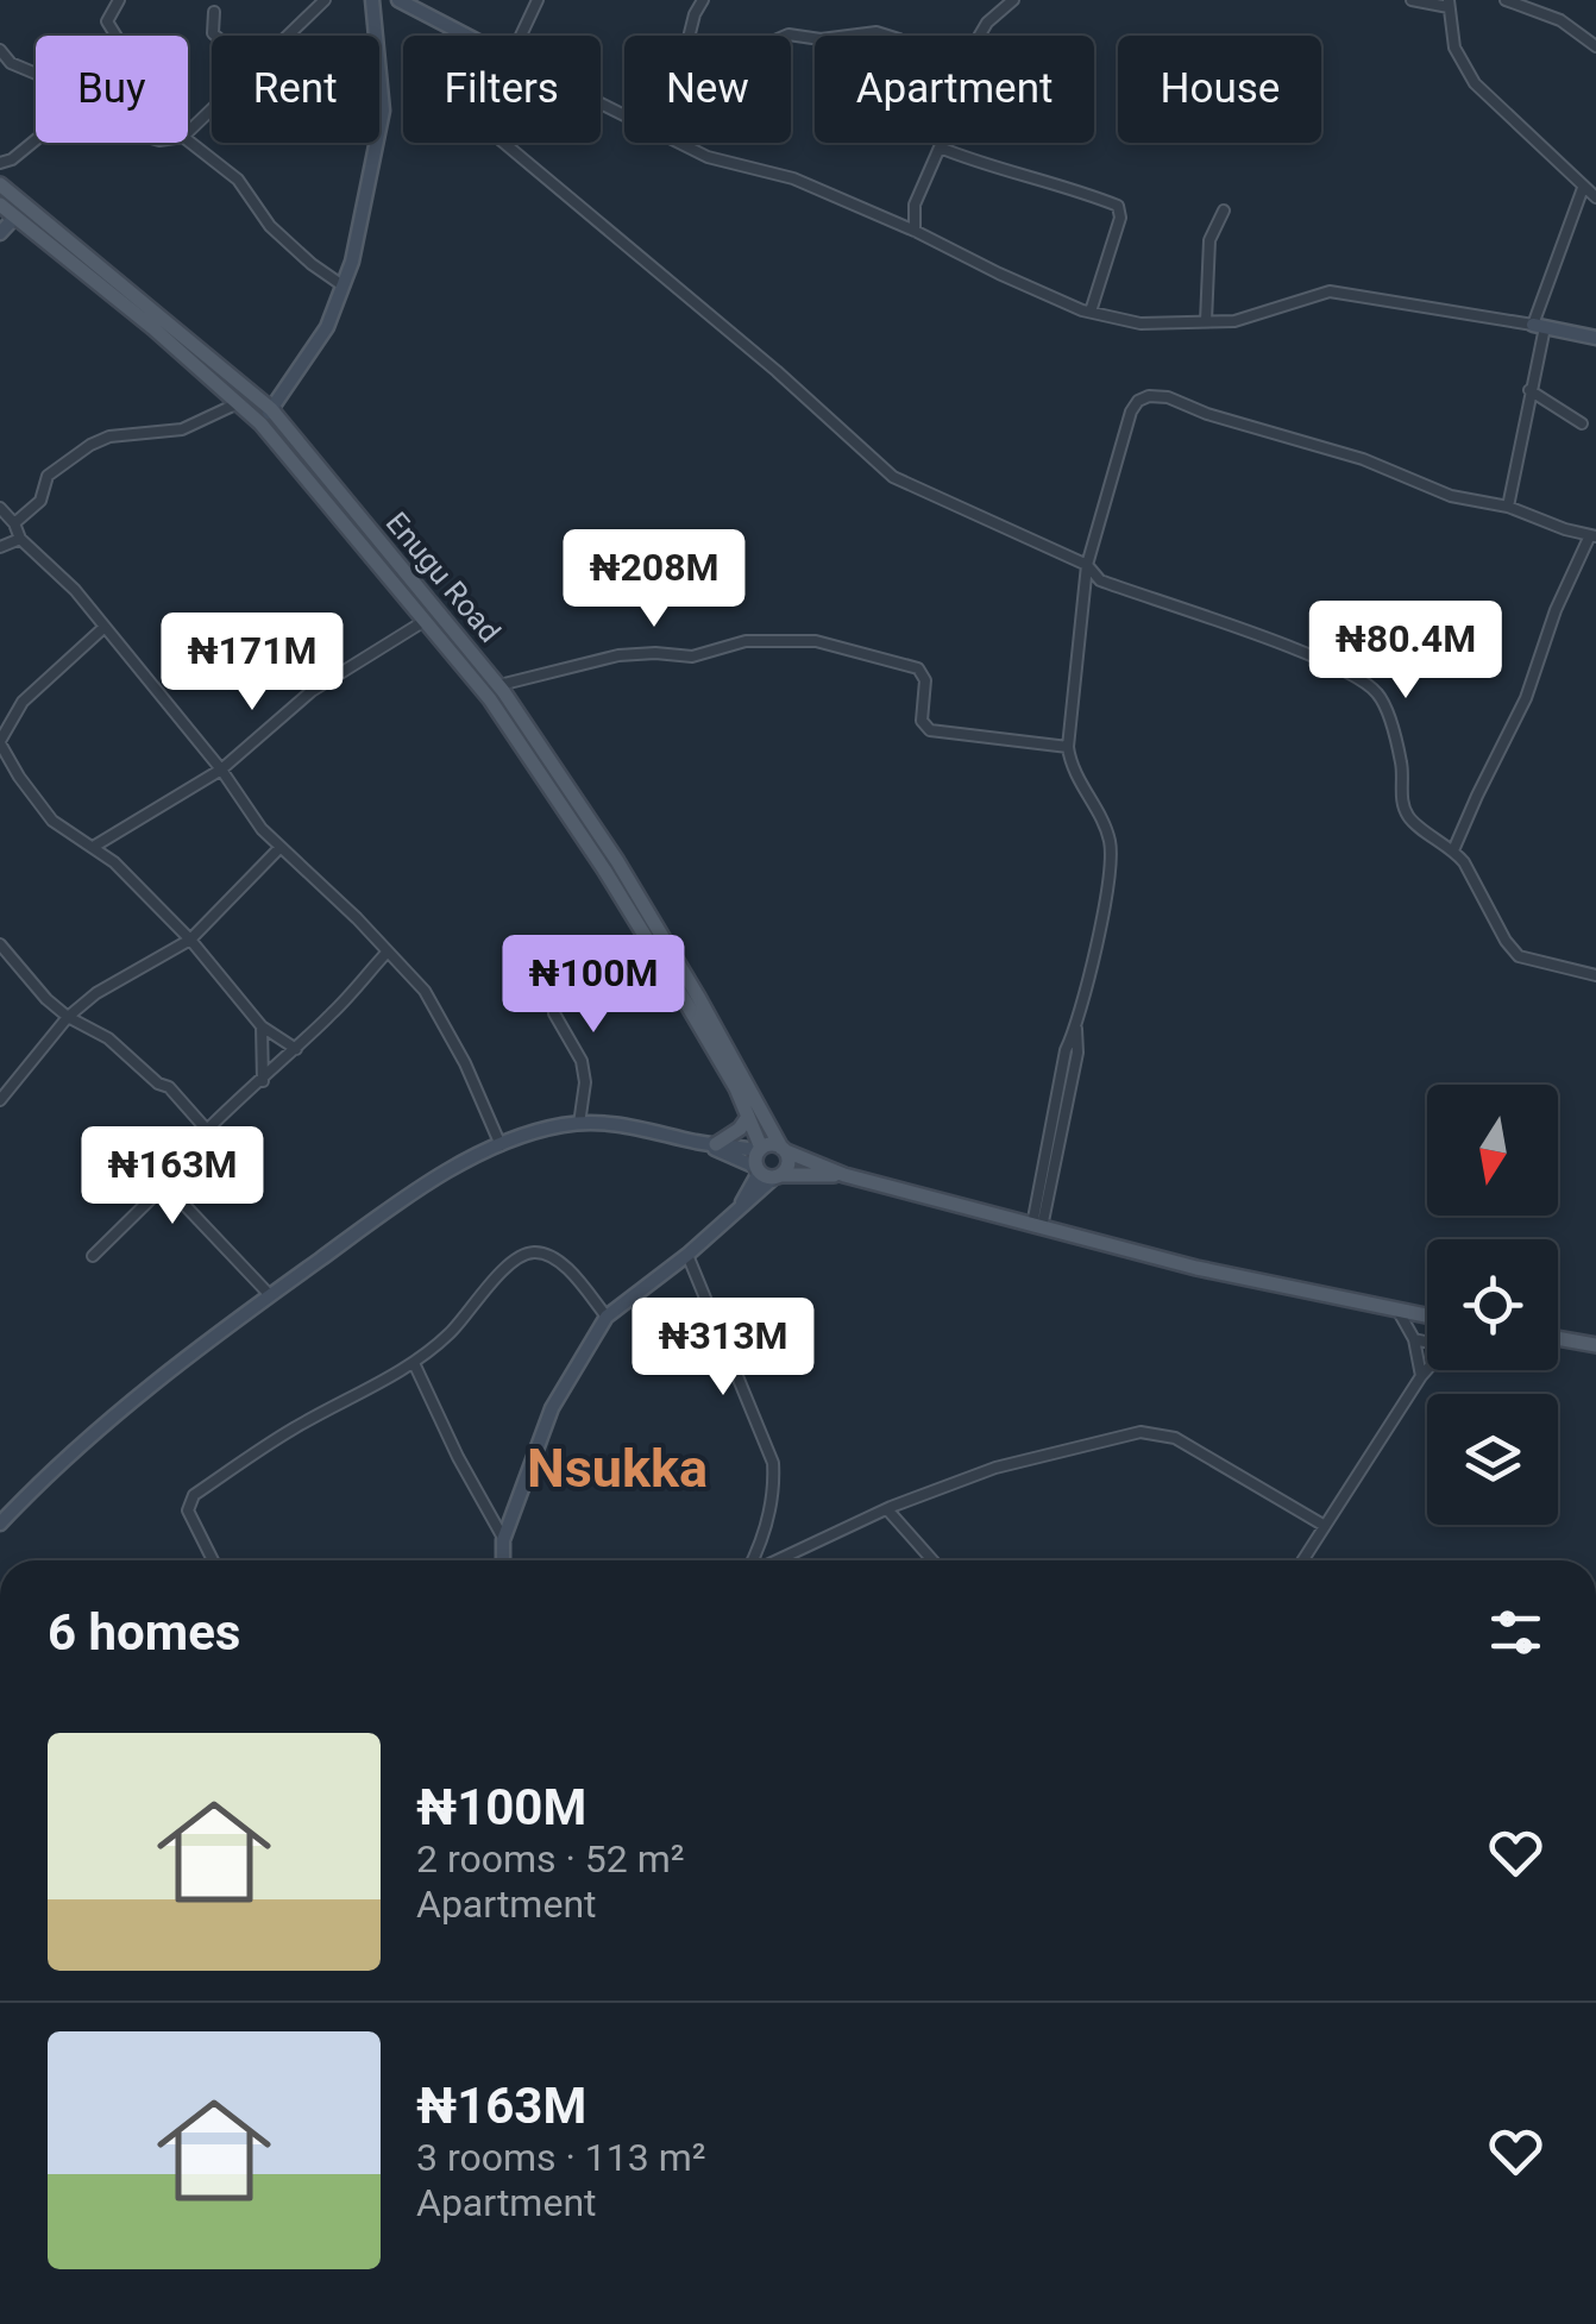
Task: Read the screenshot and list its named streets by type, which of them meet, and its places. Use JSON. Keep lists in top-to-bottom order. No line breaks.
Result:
{"streets":{"main road":["Enugu Road"]},"districts":["Nsukka"],"north":"bottom","page":{"chip":["Buy","Rent","Filters","New","Apartment","House"],"price":["₦208M","₦80.4M","₦171M","₦100M","₦163M","₦313M"],"heading":"6 homes","list":[{"name":"₦100M","note":"2 rooms · 52 m² · Apartment"},{"name":"₦163M","note":"3 rooms · 113 m² · Apartment"}]}}
